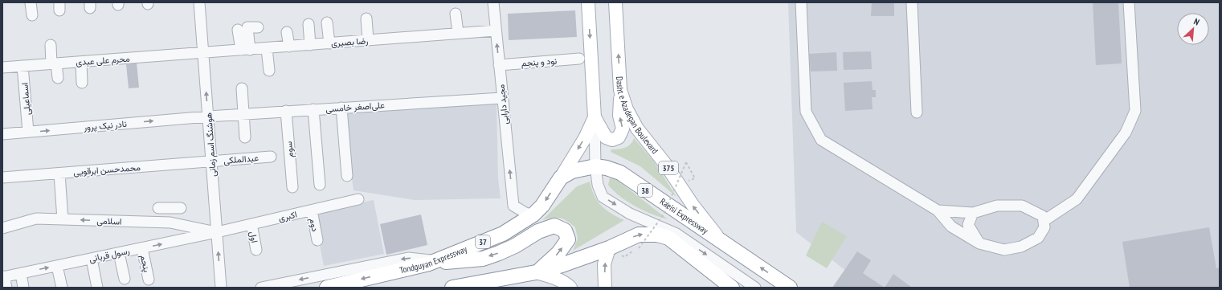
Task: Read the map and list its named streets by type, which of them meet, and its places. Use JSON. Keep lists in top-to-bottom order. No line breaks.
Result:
{"streets":{"highway":["38","Raeisi Expressway","37","Tondguyan Expressway"],"main road":["Dasht e Azadegan Boulevard","375"],"street":["رضا بصیری","محرم علی عبدی","نود و پنجم","اسماعیلی","مجید دارابی","علی‌اصغر خامسی","نادر نیک پرور","هوشنگ اسم زمانی","سوم","عبدالملکی","محمدحسن ابرقویی","اکبری","اسلامی","دوم","اول","رسول قربانی","پنجم"]},"crossings":[["رضا بصیری","محرم علی عبدی"],["رضا بصیری","مجید دارابی"],["رضا بصیری","هوشنگ اسم زمانی"],["محرم علی عبدی","اسماعیلی"],["محرم علی عبدی","هوشنگ اسم زمانی"],["نود و پنجم","مجید دارابی"],["اسماعیلی","نادر نیک پرور"],["مجید دارابی","علی‌اصغر خامسی"],["مجید دارابی","Tondguyan Expressway"],["علی‌اصغر خامسی","نادر نیک پرور"],["علی‌اصغر خامسی","هوشنگ اسم زمانی"],["علی‌اصغر خامسی","سوم"],["Dasht e Azadegan Boulevard","Raeisi Expressway"],["نادر نیک پرور","هوشنگ اسم زمانی"],["هوشنگ اسم زمانی","عبدالملکی"],["هوشنگ اسم زمانی","محمدحسن ابرقویی"],["هوشنگ اسم زمانی","اکبری"],["هوشنگ اسم زمانی","اسلامی"],["هوشنگ اسم زمانی","رسول قربانی"],["عبدالملکی","محمدحسن ابرقویی"],["اکبری","اسلامی"],["اکبری","دوم"],["اکبری","اول"],["اکبری","رسول قربانی"],["اسلامی","رسول قربانی"],["رسول قربانی","پنجم"]],"one_way":["مجید دارابی","نادر نیک پرور","اسلامی","رسول قربانی","Tondguyan Expressway"],"north":"top right"}
